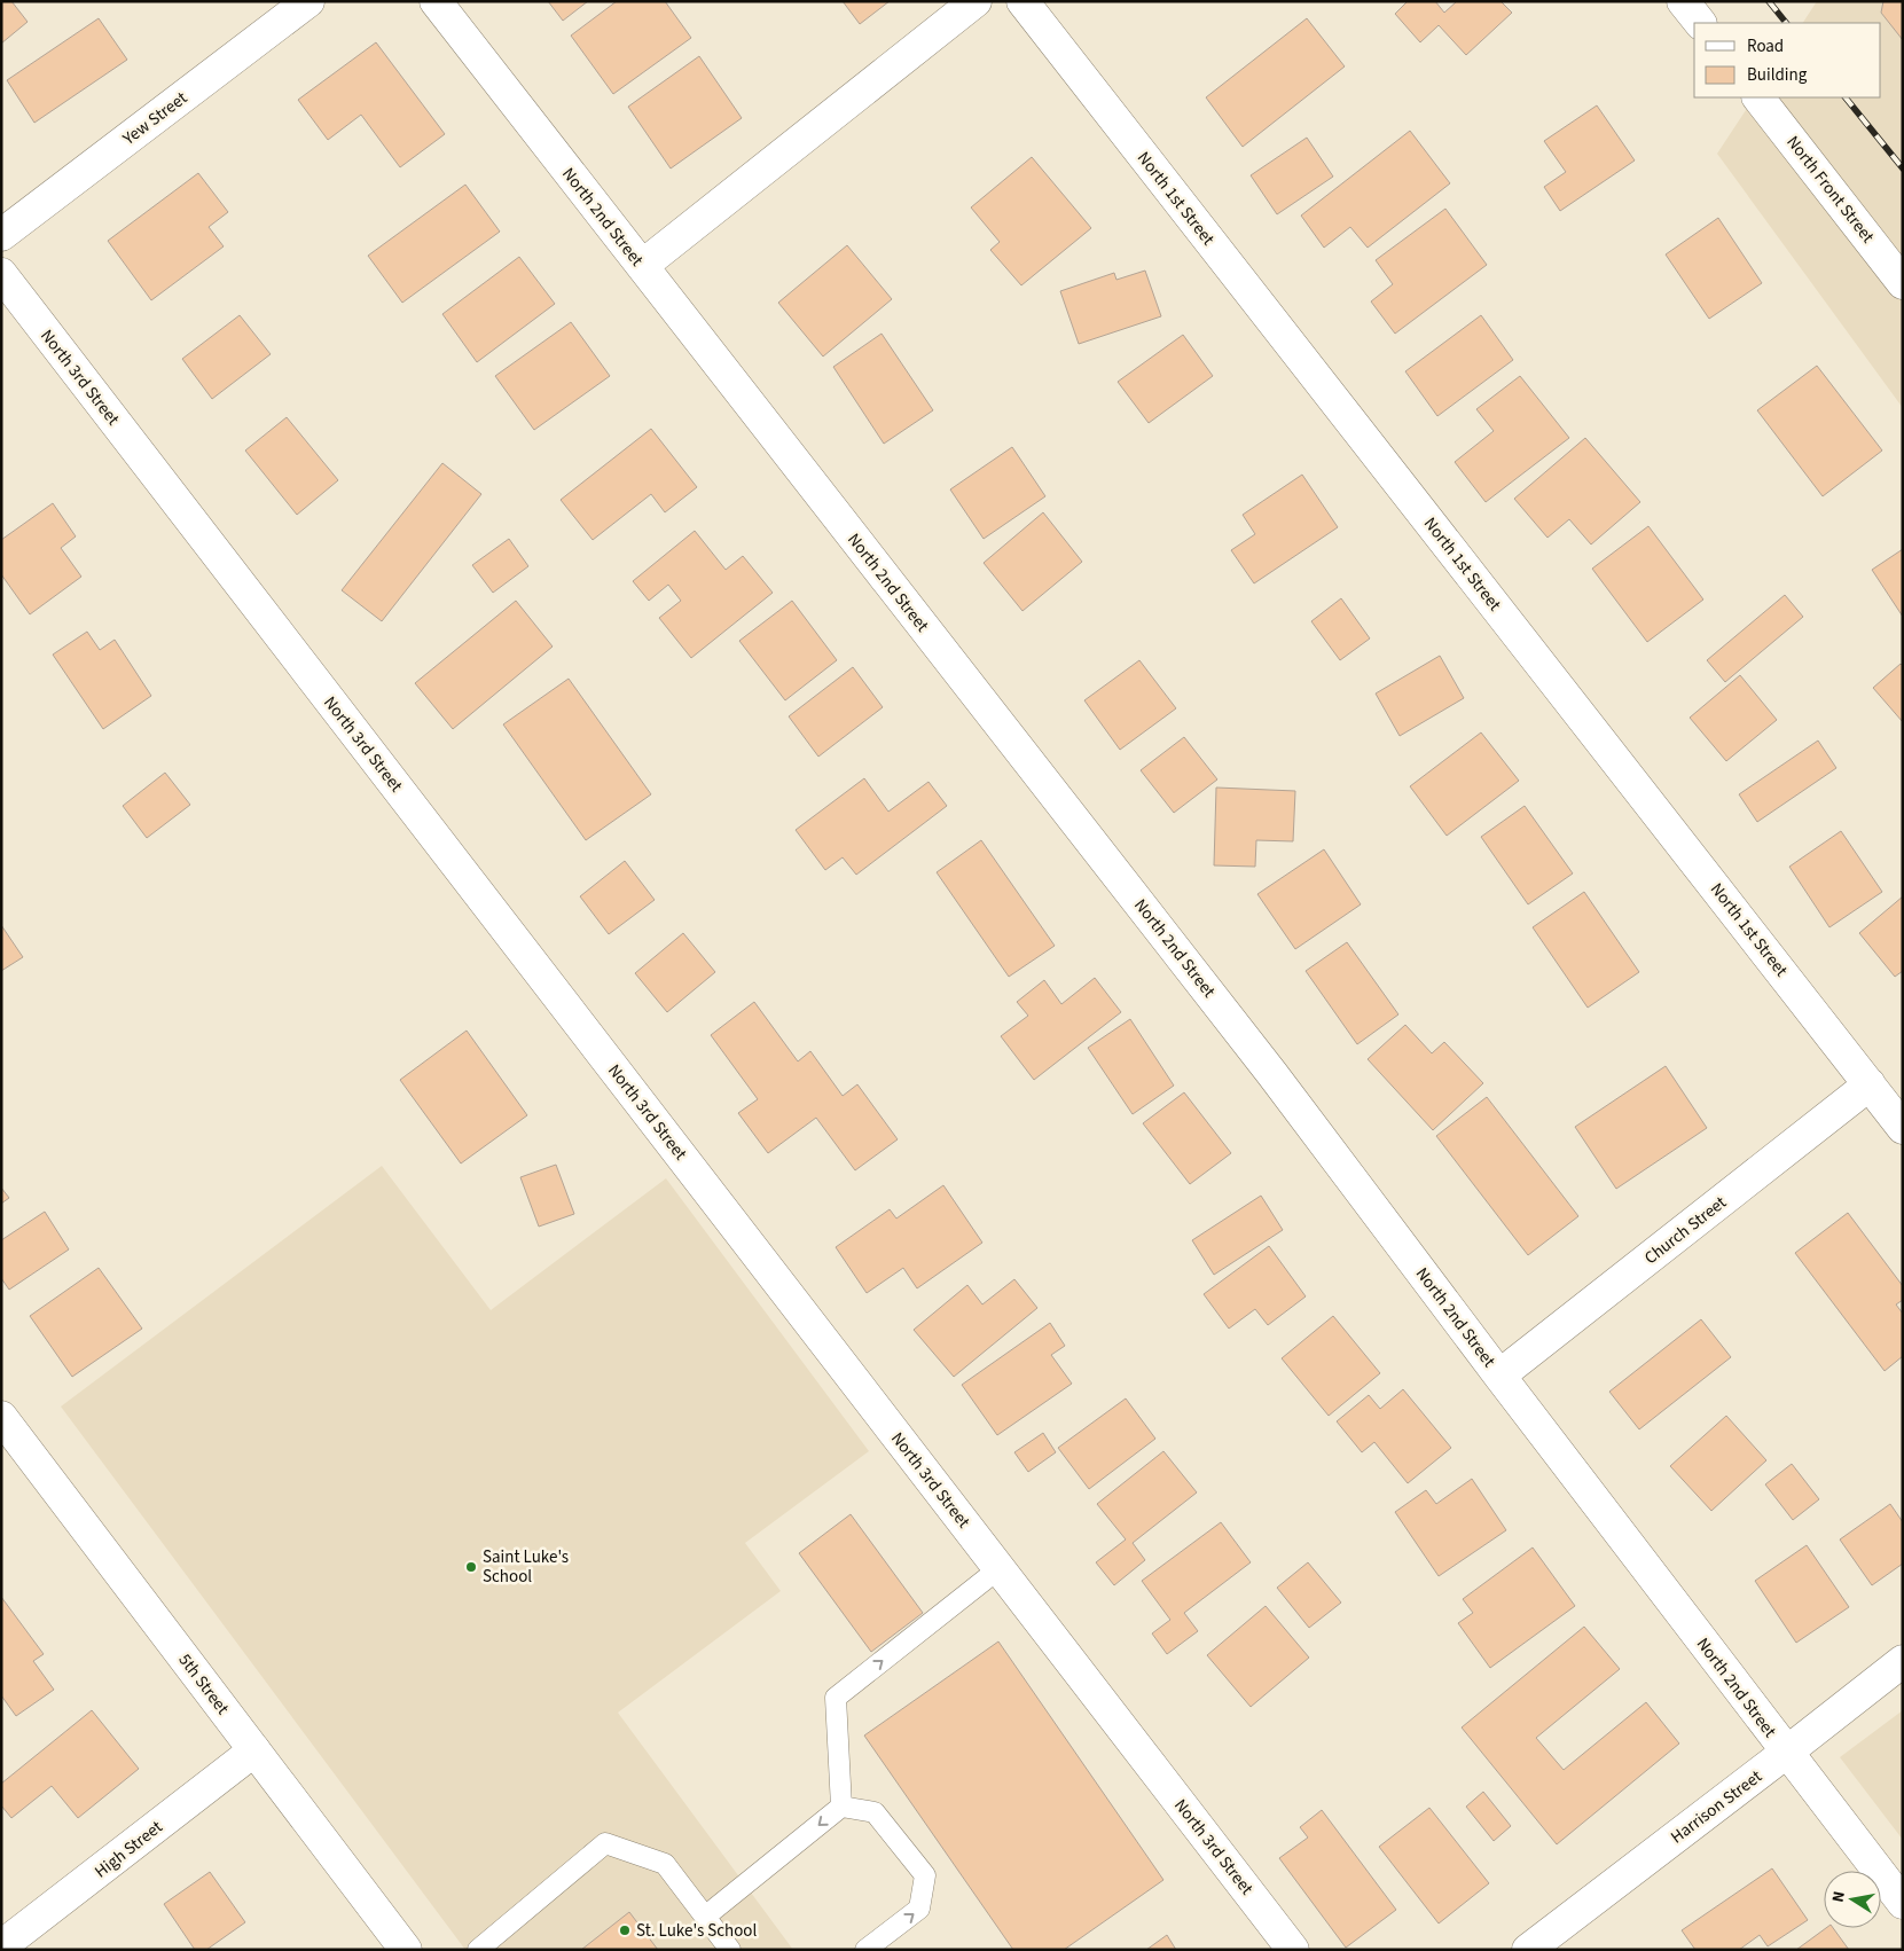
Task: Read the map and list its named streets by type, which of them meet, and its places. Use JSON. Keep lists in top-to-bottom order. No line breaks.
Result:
{"streets":{"street":["Yew Street","North Front Street","North 1st Street","North 2nd Street","North 3rd Street","Church Street","5th Street","Harrison Street","High Street"]},"crossings":[["North 1st Street","Church Street"],["North 2nd Street","Church Street"],["North 2nd Street","Harrison Street"],["5th Street","High Street"]],"places":["Saint Luke's School","St. Luke's School"],"legend":["Road","Building"],"north":"left"}
